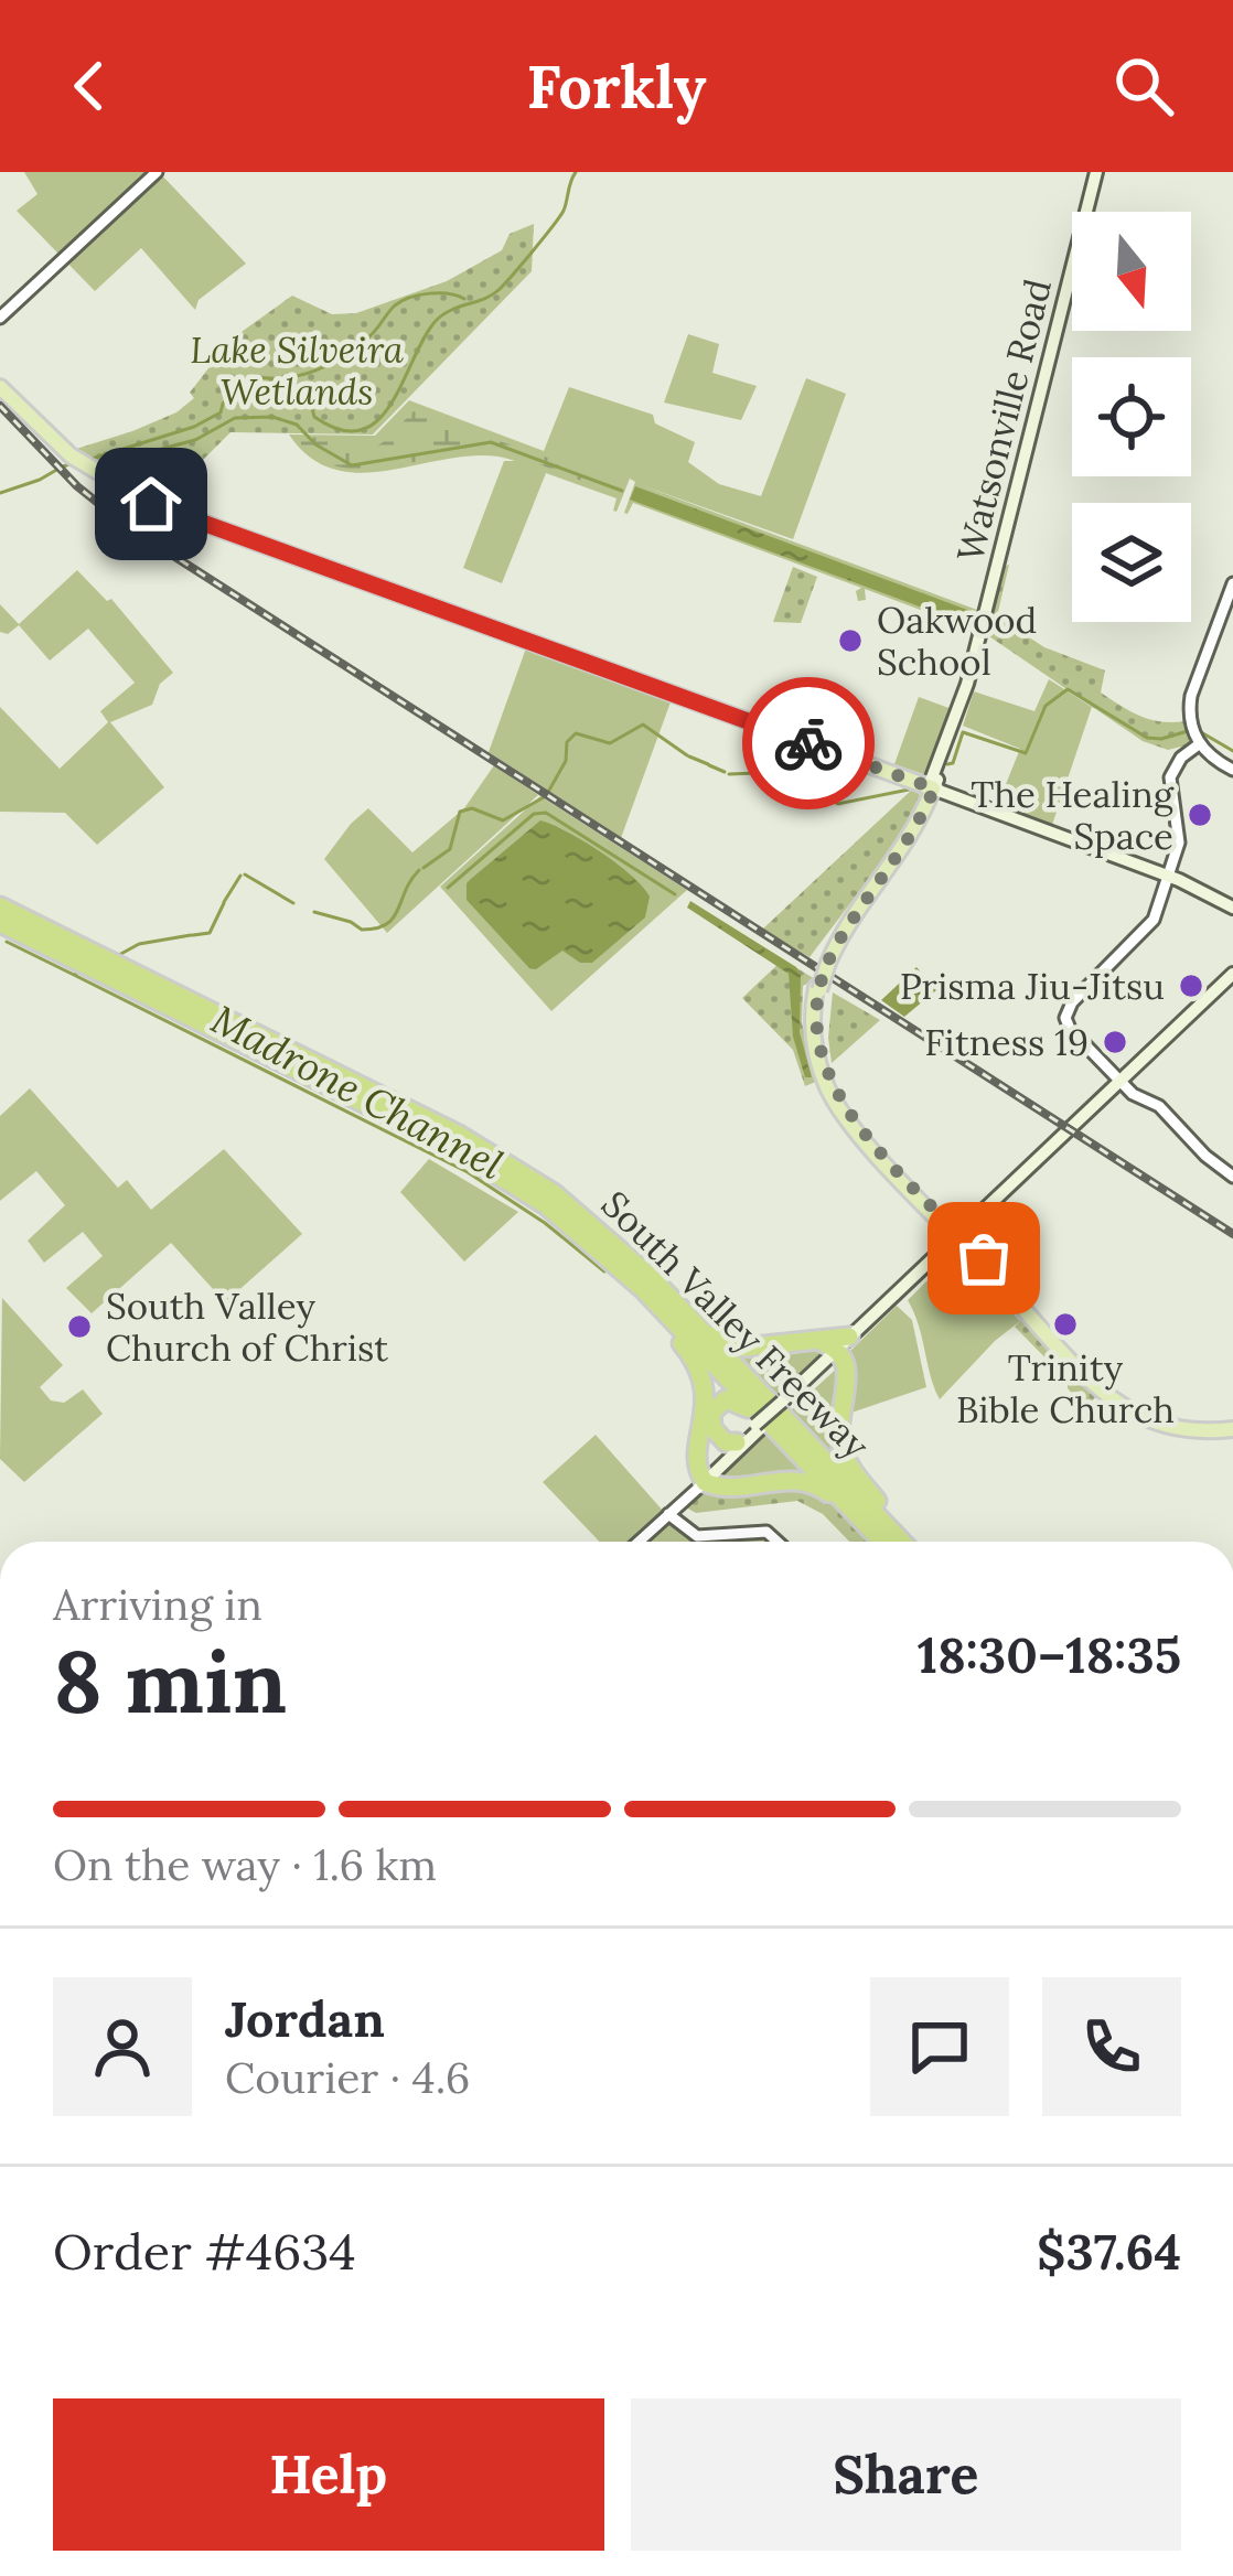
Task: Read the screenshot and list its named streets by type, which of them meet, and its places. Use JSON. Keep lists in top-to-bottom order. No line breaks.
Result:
{"streets":{"highway":["South Valley Freeway"],"main road":["Watsonville Road"]},"water":["Madrone Channel"],"parks":["Lake Silveira Wetlands"],"places":["Oakwood School","The Healing Space","Prisma Jiu-Jitsu","Fitness 19","Trinity Bible Church","South Valley Church of Christ"],"north":"bottom","page":{"header":"Forkly","heading":["8 min","Arriving in","18:30–18:35"],"panel":["Jordan","Courier · 4.6","Order #4634","$37.64"],"bar":"On the way · 1.6 km","buttons":["Help","Share"]}}
